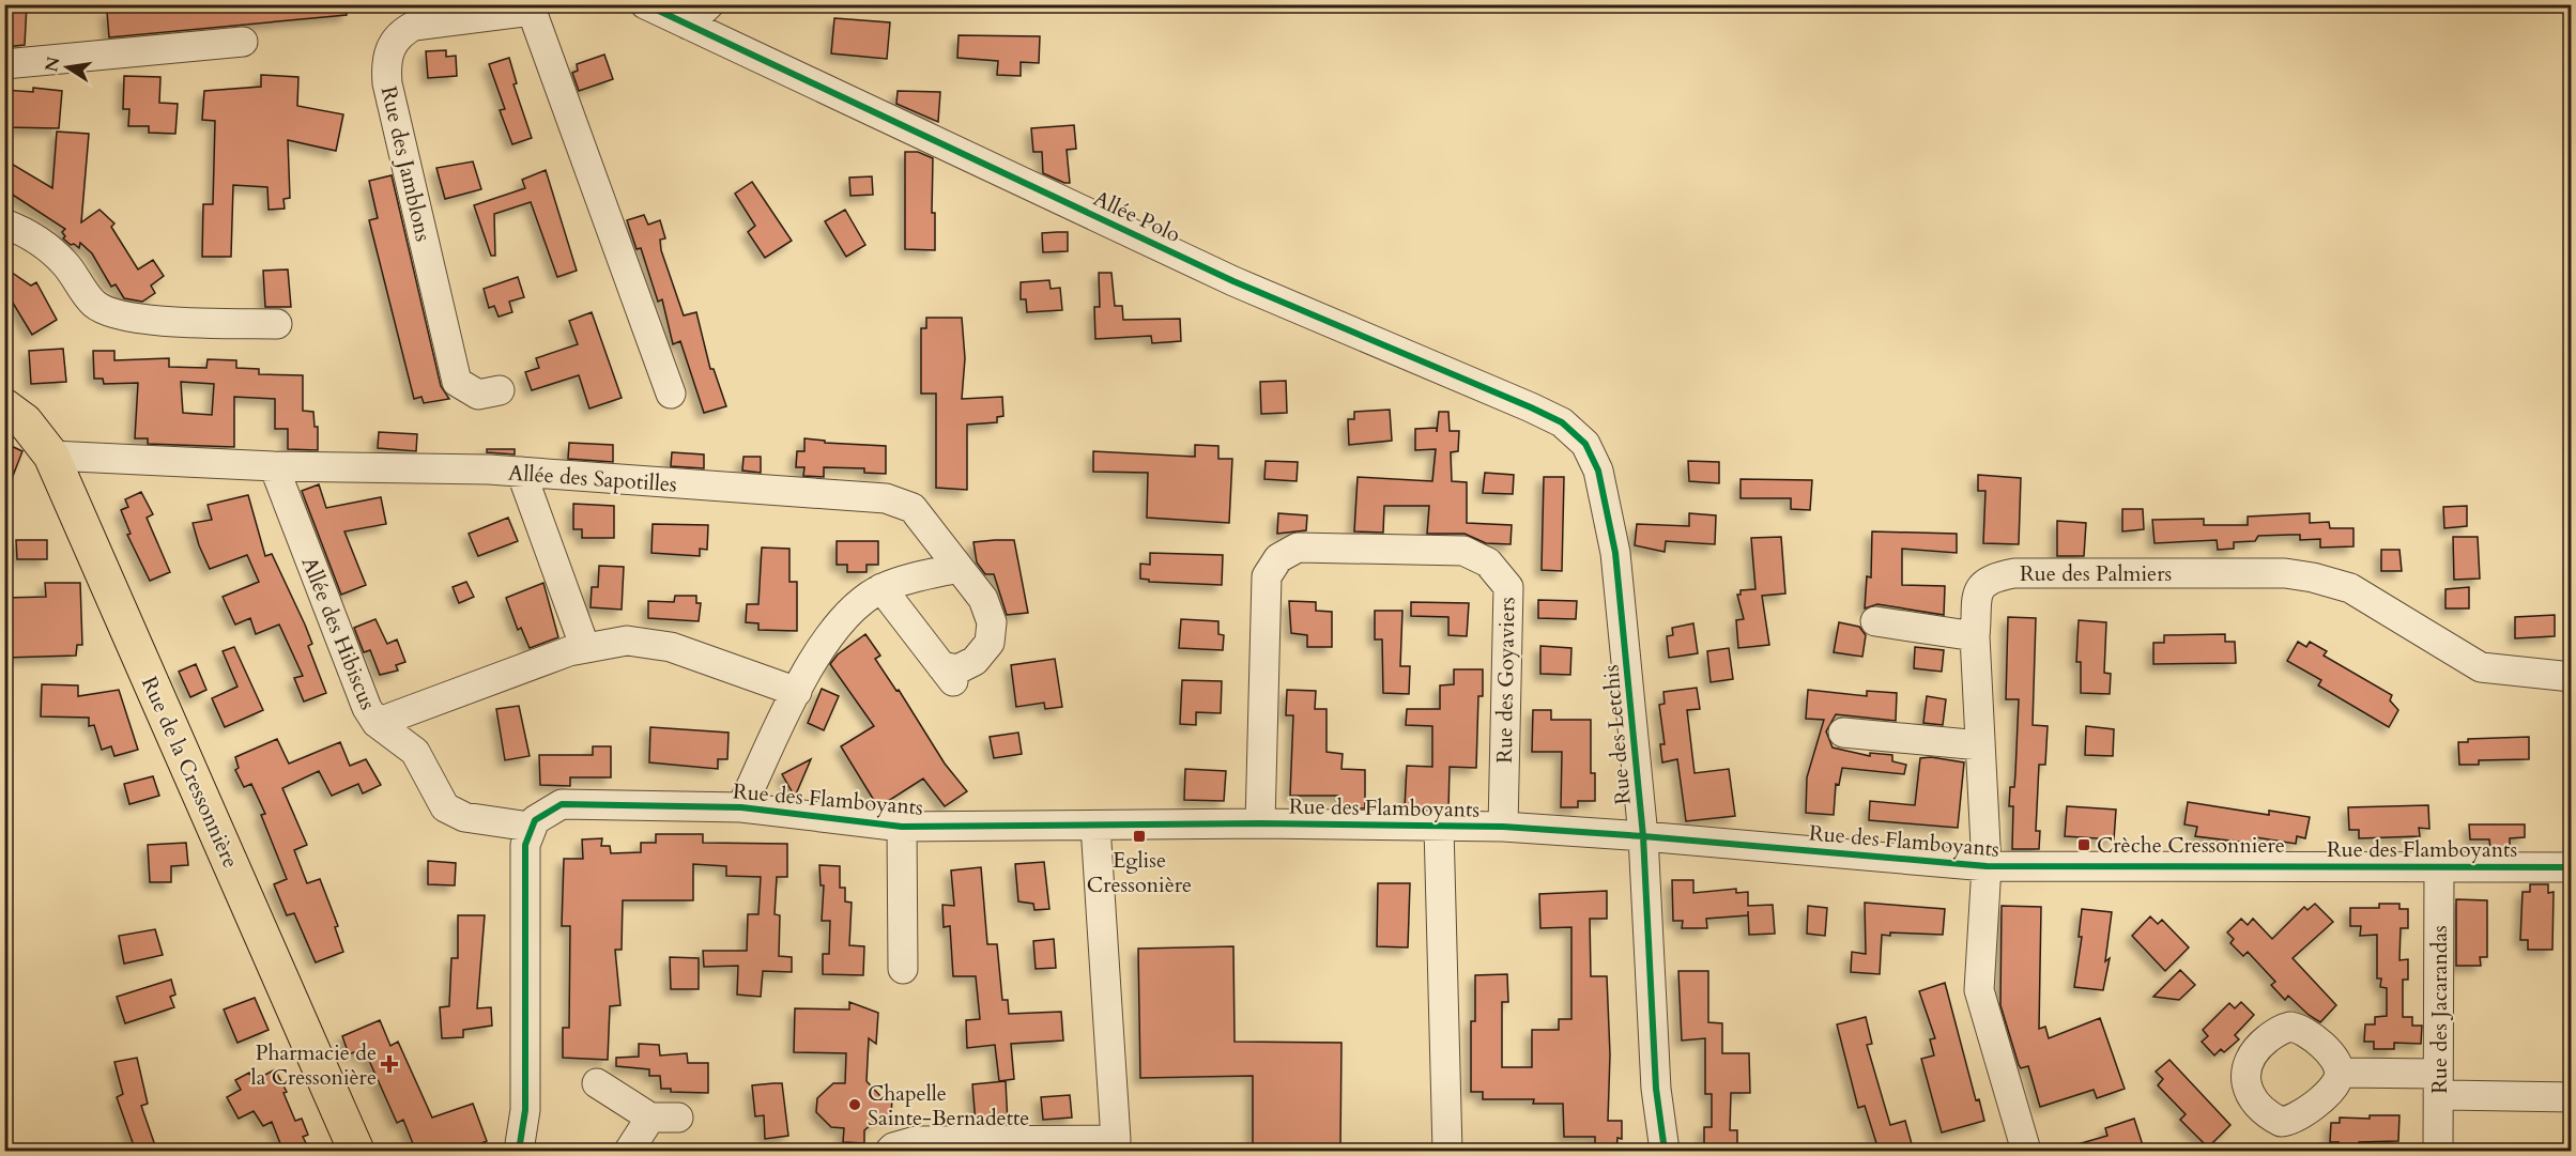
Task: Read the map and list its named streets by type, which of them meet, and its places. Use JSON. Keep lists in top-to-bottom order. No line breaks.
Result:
{"streets":{"main road":["Rue de la Cressonnière"],"street":["Rue des Jamblons","Allée Polo","Allée des Sapotilles","Rue des Palmiers","Allée des Hibiscus","Rue des Goyaviers","Rue des Letchis","Rue des Flamboyants","Rue des Jacarandas"]},"crossings":[["Allée Polo","Rue des Letchis"],["Allée des Sapotilles","Allée des Hibiscus"],["Allée des Sapotilles","Rue de la Cressonnière"],["Rue des Palmiers","Rue des Flamboyants"],["Allée des Hibiscus","Rue des Flamboyants"],["Rue des Goyaviers","Rue des Flamboyants"],["Rue des Letchis","Rue des Flamboyants"],["Rue des Flamboyants","Rue des Jacarandas"]],"places":{"transit":["Eglise Cressonière","Crèche Cressonniere"],"health":["Pharmacie de la Cressonière"],"other":["Chapelle Sainte-Bernadette"]},"north":"left"}
